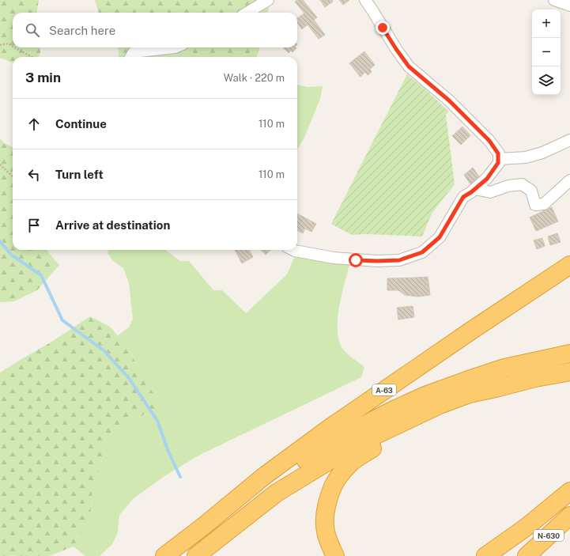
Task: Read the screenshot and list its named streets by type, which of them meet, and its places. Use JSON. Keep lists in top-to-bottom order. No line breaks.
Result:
{"streets":{"highway":["A-63","N-630"]},"page":{"map_buttons":["+","−"],"search":"Search here","heading":["3 min","Walk · 220 m"],"list":[["Continue","110 m"],["Turn left","110 m"],"Arrive at destination"]}}
